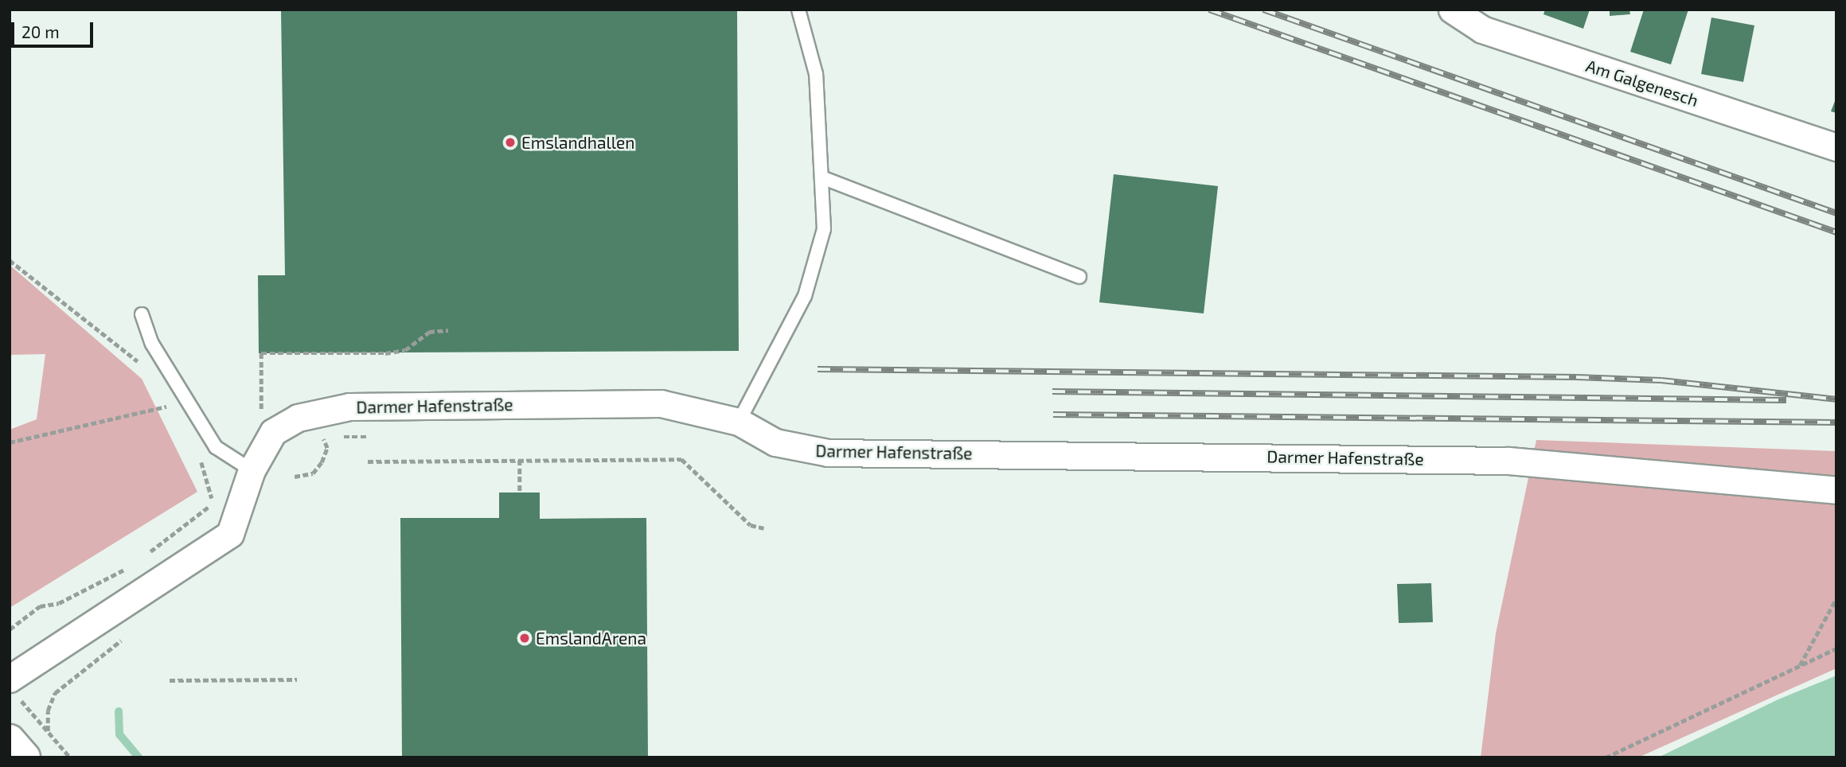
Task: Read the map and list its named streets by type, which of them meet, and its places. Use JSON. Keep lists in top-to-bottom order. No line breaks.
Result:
{"streets":{"street":["Am Galgenesch","Darmer Hafenstraße"]},"places":["Emslandhallen","EmslandArena"],"scale_bar":"20 m"}
